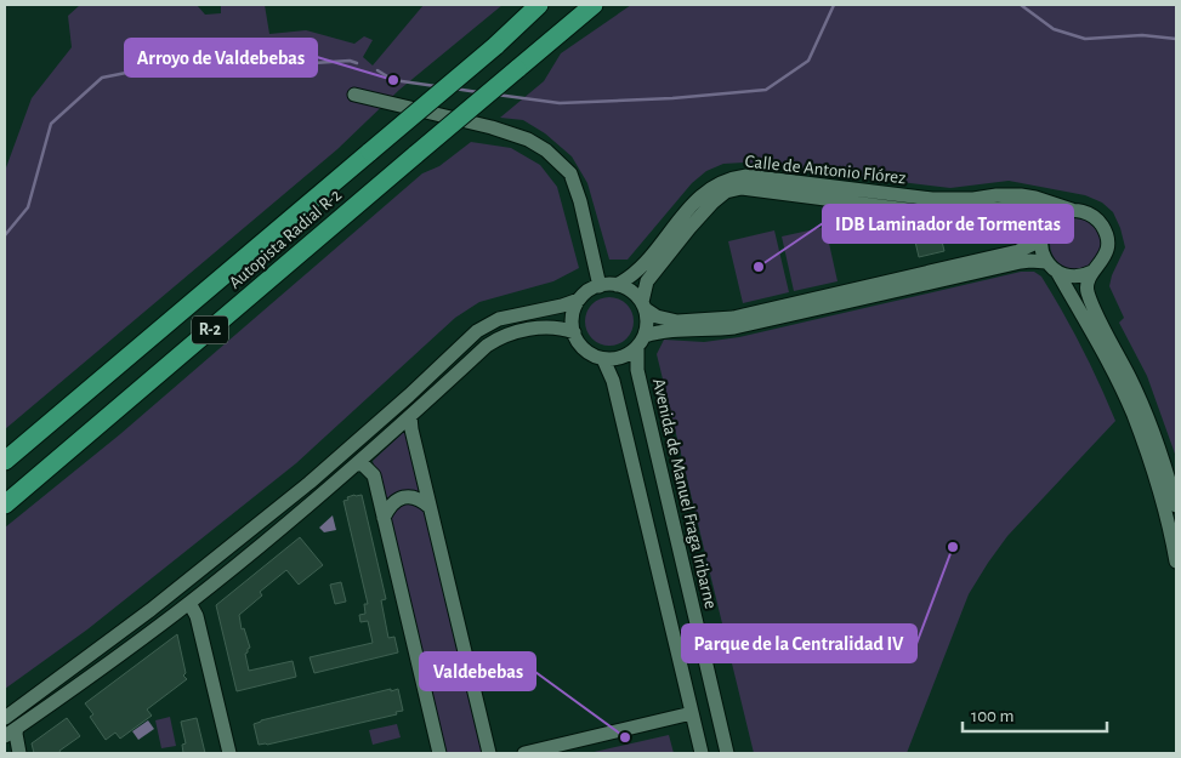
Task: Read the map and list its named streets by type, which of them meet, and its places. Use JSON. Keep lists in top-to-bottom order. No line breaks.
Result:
{"streets":{"highway":["Autopista Radial R-2","R-2"],"street":["Calle de Antonio Flórez","Avenida de Manuel Fraga Iribarne"]},"crossings":[["Calle de Antonio Flórez","Avenida de Manuel Fraga Iribarne"]],"places":["Arroyo de Valdebebas","IDB Laminador de Tormentas","Parque de la Centralidad IV","Valdebebas"],"scale_bar":"100 m"}
